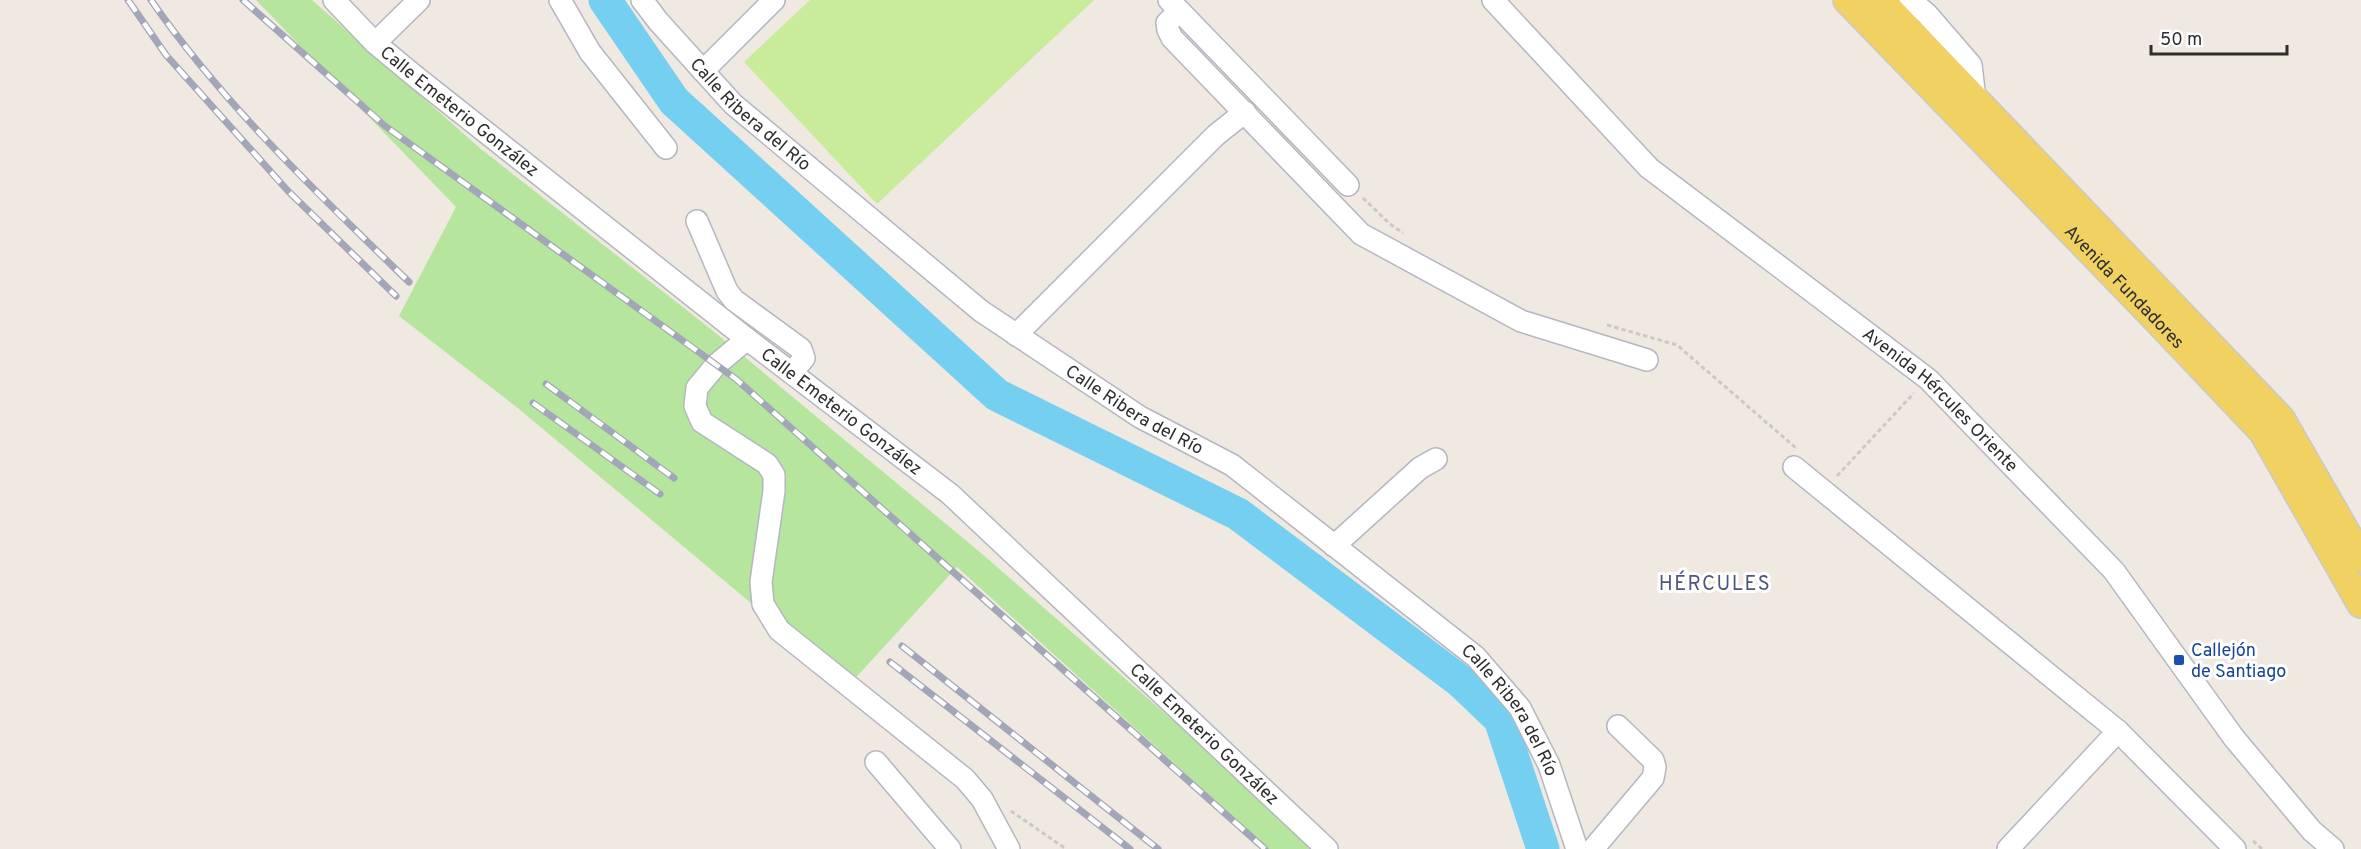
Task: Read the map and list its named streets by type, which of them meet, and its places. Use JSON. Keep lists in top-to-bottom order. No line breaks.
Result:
{"streets":{"main road":["Avenida Fundadores"],"street":["Calle Emeterio González","Calle Ribera del Río","Avenida Hércules Oriente"]},"districts":["HÉRCULES"],"places":{"transit":["Callejón de Santiago"]},"scale_bar":"50 m"}
